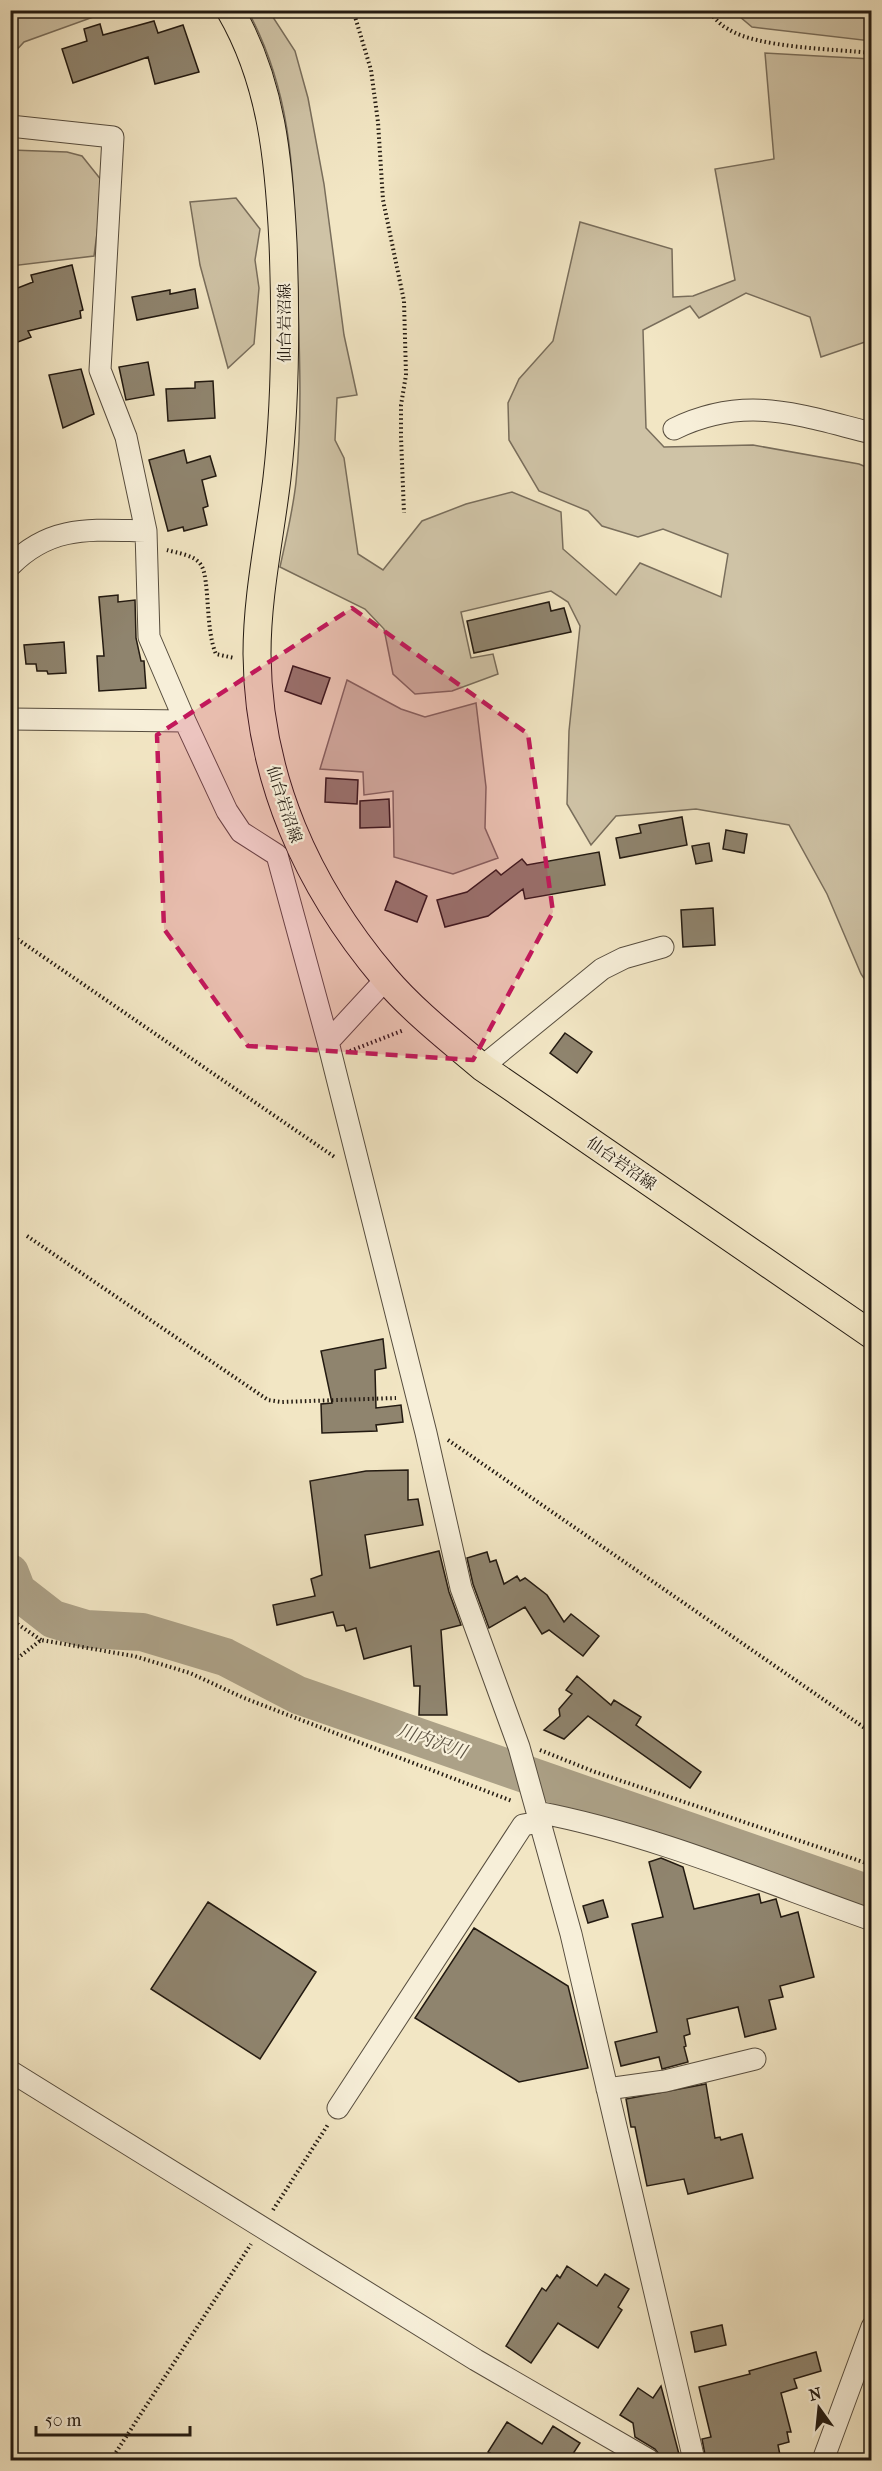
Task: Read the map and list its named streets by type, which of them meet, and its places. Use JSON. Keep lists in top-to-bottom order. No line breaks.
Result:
{"streets":{"main road":["仙台岩沼線"]},"water":["川内沢川"],"scale_bar":"50 m","north":"top"}
